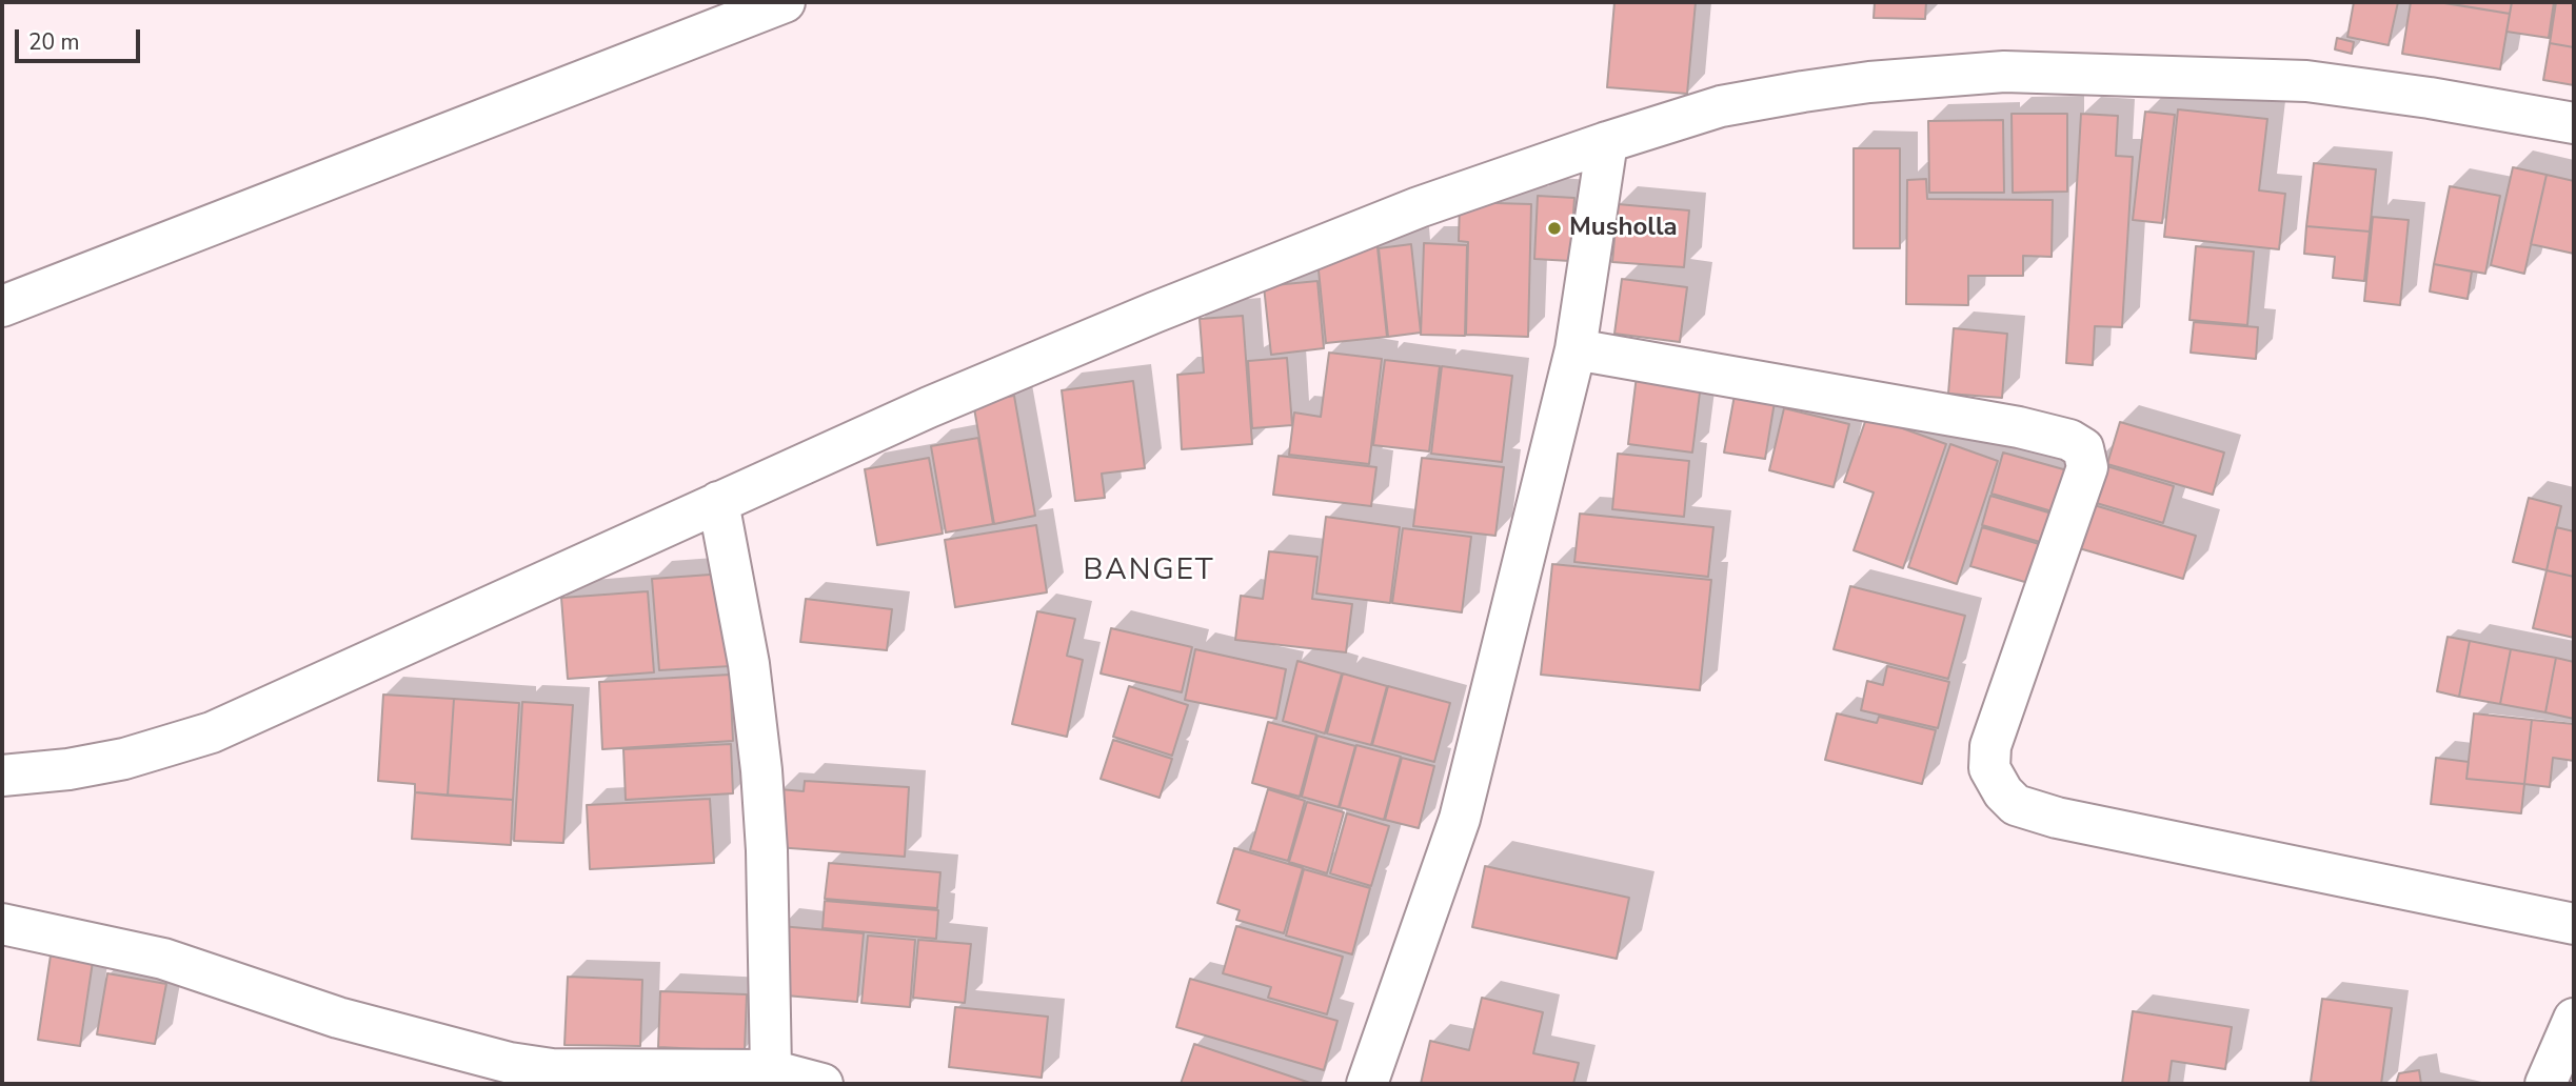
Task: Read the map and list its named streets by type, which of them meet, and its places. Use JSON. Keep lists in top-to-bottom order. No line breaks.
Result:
{"districts":["BANGET"],"places":["Musholla"],"scale_bar":"20 m"}
